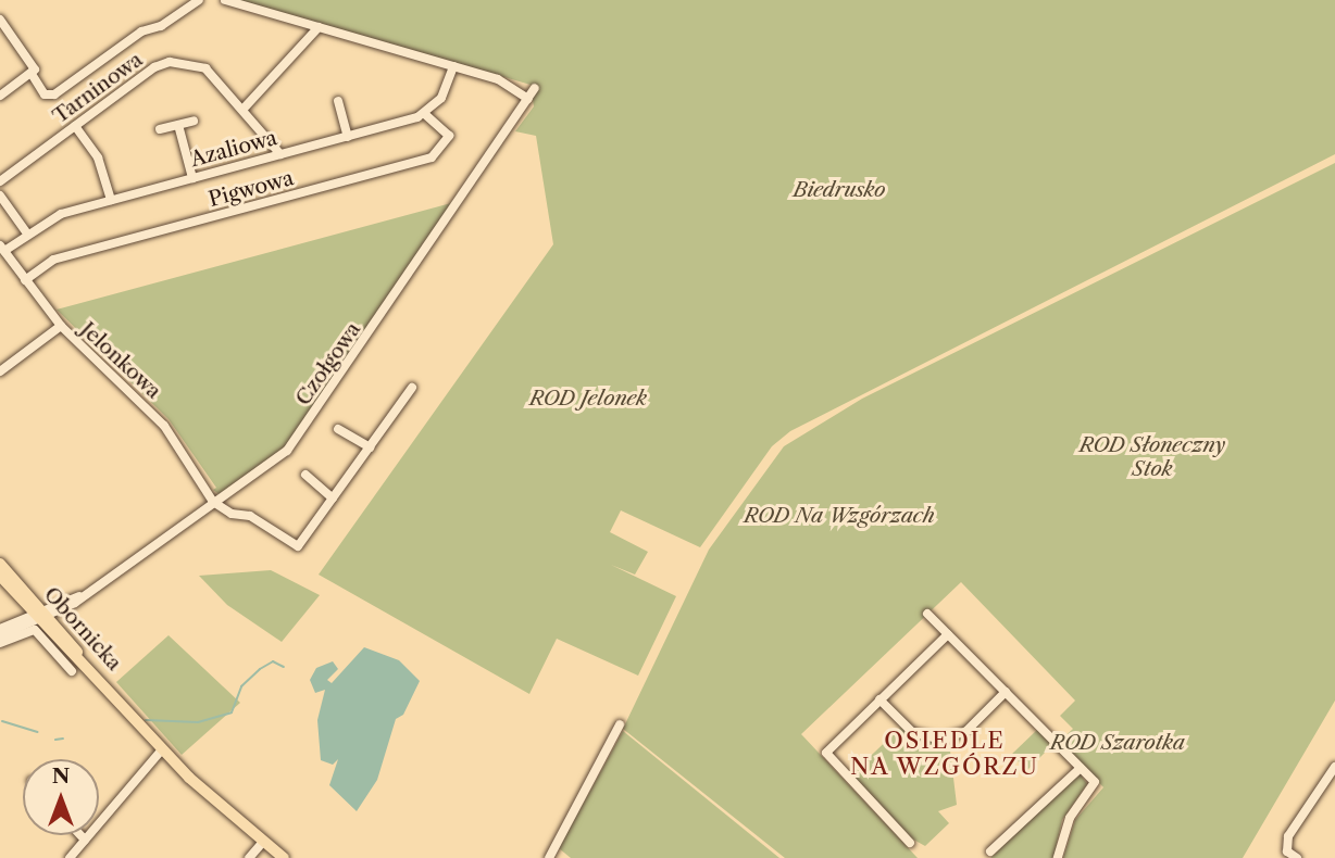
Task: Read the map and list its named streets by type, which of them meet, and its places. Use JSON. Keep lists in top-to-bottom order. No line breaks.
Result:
{"streets":{"main road":["Obornicka"],"street":["Tarninowa","Azaliowa","Pigwowa","Jelonkowa","Czołgowa"]},"crossings":[["Tarninowa","Azaliowa"],["Azaliowa","Pigwowa"],["Azaliowa","Jelonkowa"],["Pigwowa","Jelonkowa"],["Jelonkowa","Czołgowa"],["Czołgowa","Obornicka"]],"districts":["OSIEDLE NA WZGÓRZU"],"parks":["Biedrusko","ROD Jelonek","ROD Słoneczny Stok","ROD Na Wzgórzach","ROD Szarotka"],"north":"top"}
